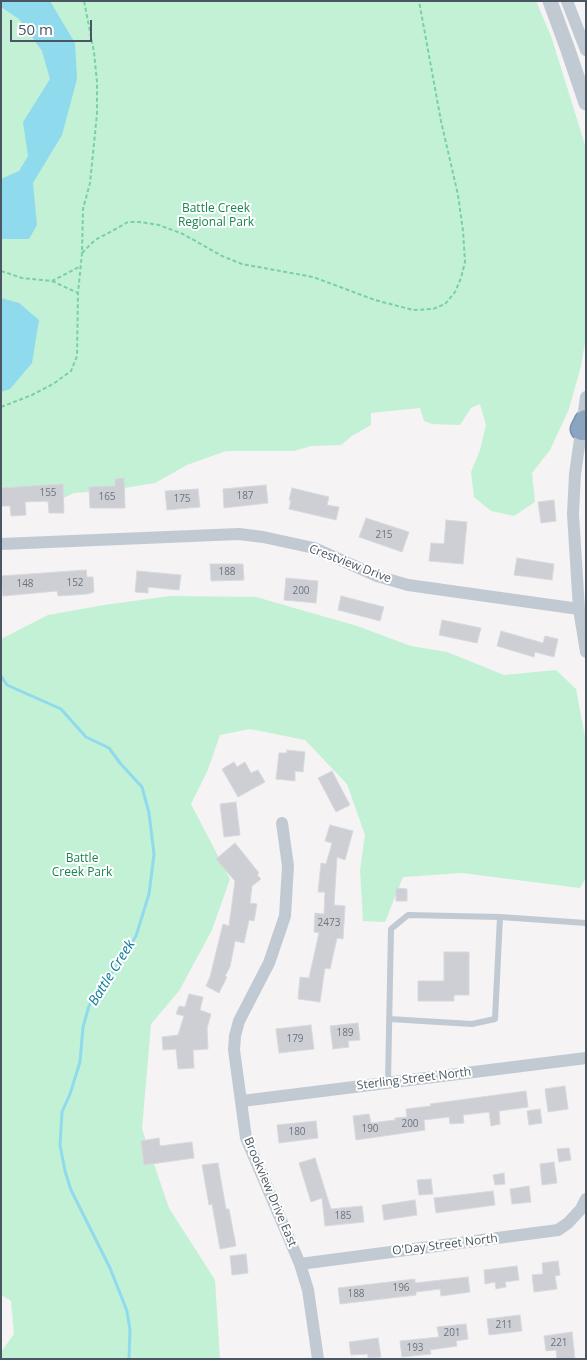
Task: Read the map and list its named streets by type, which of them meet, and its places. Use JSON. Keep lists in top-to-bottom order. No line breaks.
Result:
{"streets":{"street":["Crestview Drive","Sterling Street North","Brookview Drive East","O'Day Street North"]},"crossings":[["Sterling Street North","Brookview Drive East"],["Brookview Drive East","O'Day Street North"]],"water":["Battle Creek"],"parks":["Battle Creek Regional Park","Battle Creek Park"],"house_numbers":["155","187","165","175","215","188","152","148","200","2473","189","179","200","190","180","185","196","188","211","201","221","193"],"scale_bar":"50 m"}
